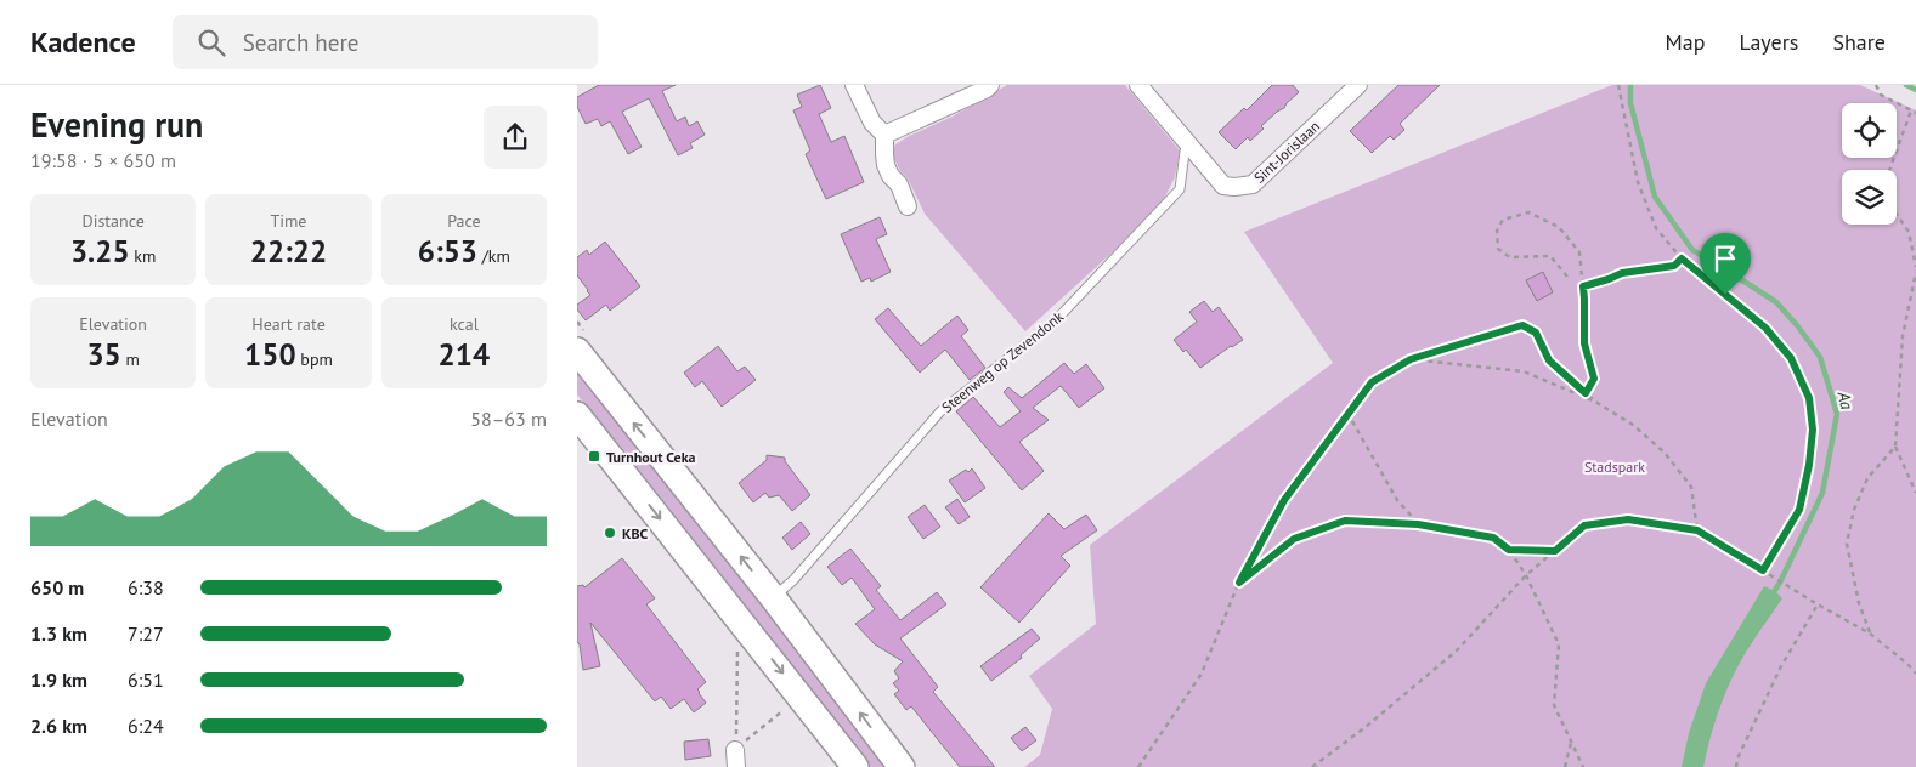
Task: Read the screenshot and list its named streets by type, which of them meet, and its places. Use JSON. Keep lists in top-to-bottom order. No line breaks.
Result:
{"streets":{"street":["Sint-Jorislaan"],"lane":["Steenweg op Zevendonk"]},"crossings":[["Sint-Jorislaan","Steenweg op Zevendonk"]],"water":["Aa"],"parks":["Stadspark"],"places":{"transit":["Turnhout Ceka"],"other":["KBC"]},"page":{"header":"Kadence","search":"Search here","nav":["Map","Layers","Share"],"heading":["Evening run","19:58 · 5 × 650 m"],"stats":[["Distance","3.25 km"],["Time","22:22"],["Pace","6:53 /km"],["Elevation","35 m"],["Heart rate","150 bpm"],["kcal","214"]],"chart":["Elevation","58–63 m"],"list":[{"name":"650 m","note":"6:38"},{"name":"1.3 km","note":"7:27"},{"name":"1.9 km","note":"6:51"},{"name":"2.6 km","note":"6:24"}]}}
